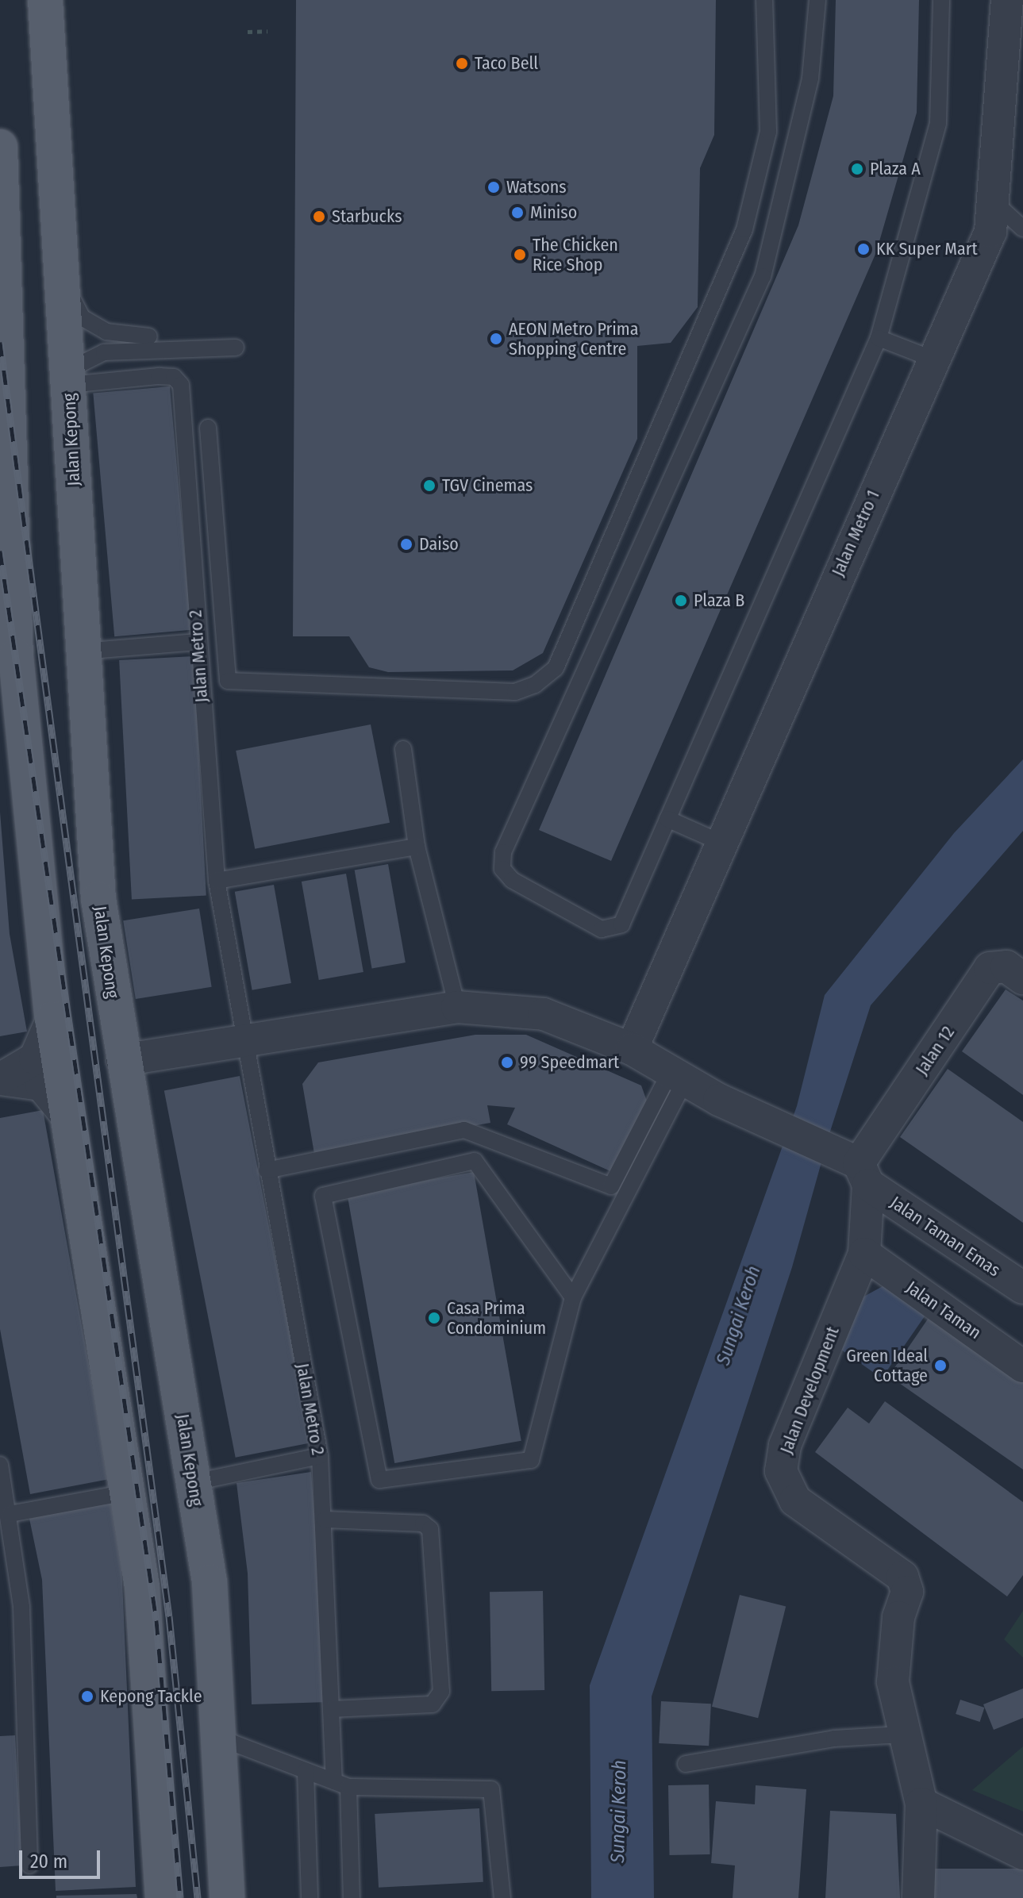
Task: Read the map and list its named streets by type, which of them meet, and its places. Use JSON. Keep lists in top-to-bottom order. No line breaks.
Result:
{"streets":{"main road":["Jalan Kepong"],"street":["Jalan Metro 1","Jalan 12","Jalan Taman Emas","Jalan Taman","Jalan Development"],"lane":["Jalan Metro 2"]},"crossings":[["Jalan Kepong","Jalan Metro 2"],["Jalan 12","Jalan Taman Emas"],["Jalan 12","Jalan Development"],["Jalan Taman Emas","Jalan Development"],["Jalan Taman","Jalan Development"]],"water":["Sungai Keroh"],"places":["Taco Bell","Plaza A","Watsons","Miniso","Starbucks","KK Super Mart","The Chicken Rice Shop","AEON Metro Prima Shopping Centre","TGV Cinemas","Daiso","Plaza B","99 Speedmart","Casa Prima Condominium","Green Ideal Cottage","Kepong Tackle"],"scale_bar":"20 m"}
